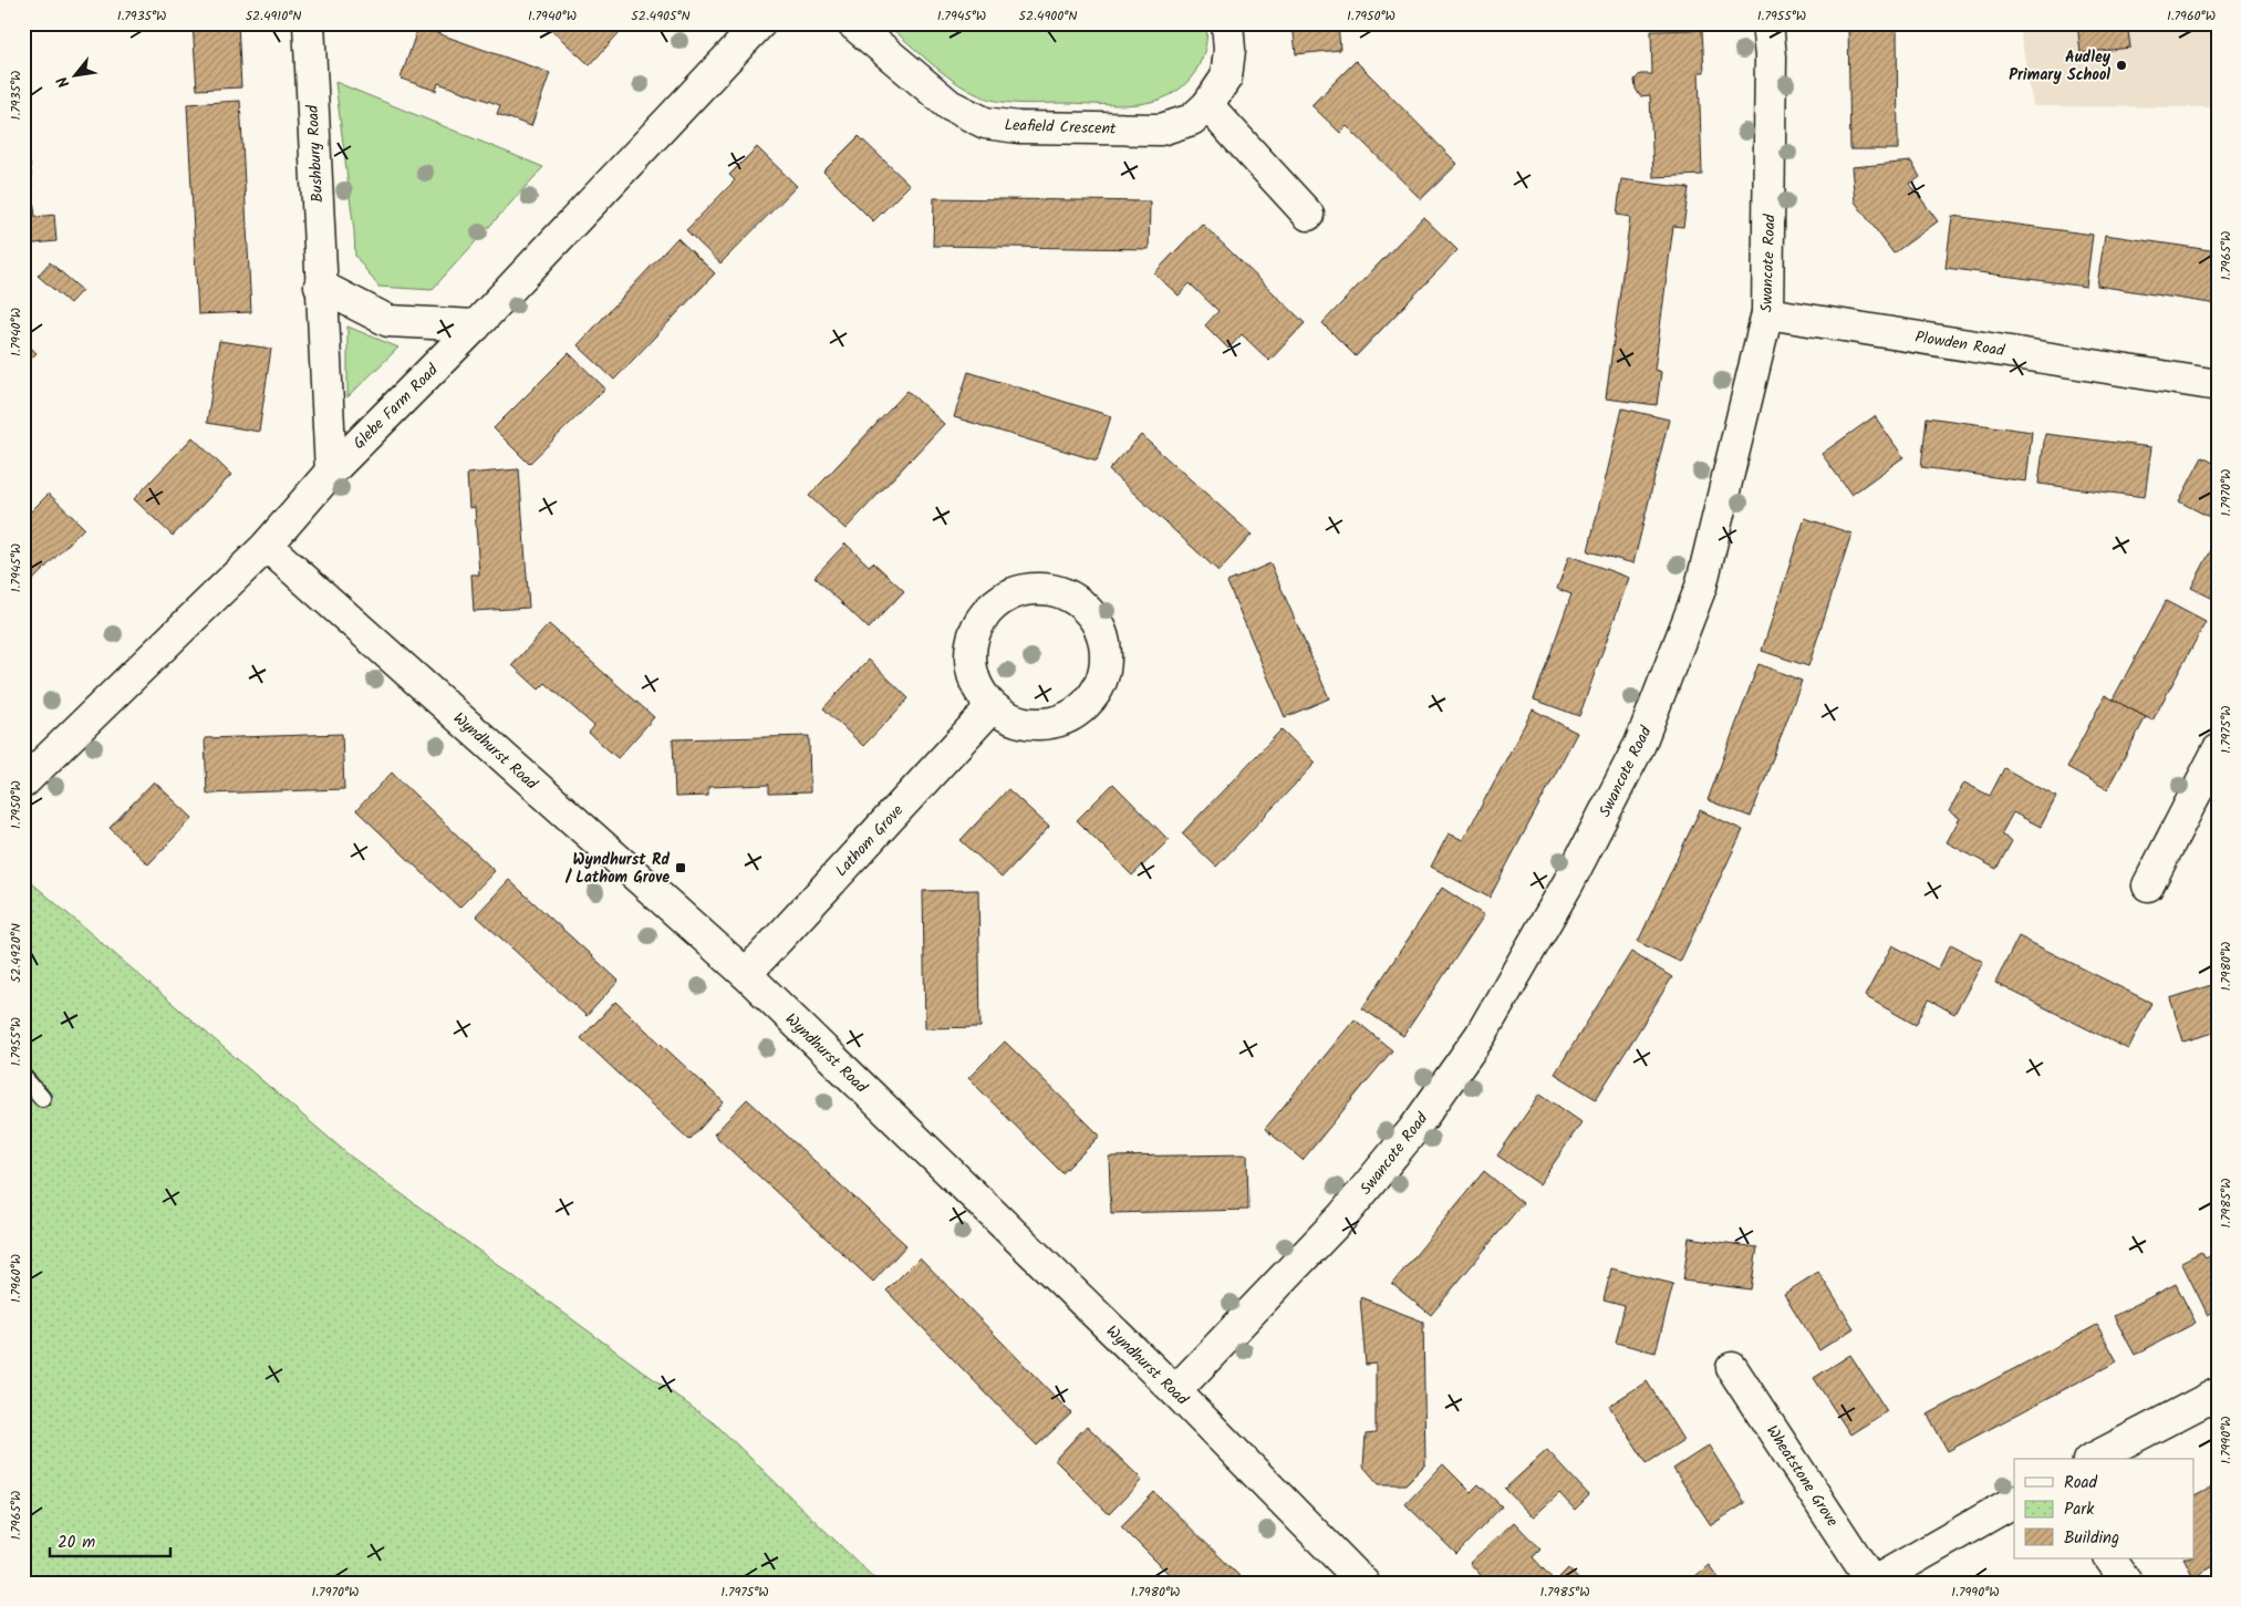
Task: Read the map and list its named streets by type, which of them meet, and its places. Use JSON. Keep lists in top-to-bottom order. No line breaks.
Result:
{"streets":{"street":["Leafield Crescent","Bushbury Road","Swancote Road","Plowden Road","Glebe Farm Road","Wyndhurst Road","Lathom Grove","Wheatstone Grove"]},"crossings":[["Bushbury Road","Glebe Farm Road"],["Swancote Road","Plowden Road"],["Swancote Road","Wyndhurst Road"],["Glebe Farm Road","Wyndhurst Road"],["Wyndhurst Road","Lathom Grove"]],"places":{"other":["Audley Primary School"],"transit":["Wyndhurst Rd / Lathom Grove"]},"legend":["Road","Park","Building"],"scale_bar":"20 m","north":"bottom left","coordinates":["1.7935°W","52.4910°N","1.7940°W","52.4905°N","1.7945°W","52.4900°N","1.7950°W","1.7955°W","1.7960°W","1.7965°W","1.7970°W","1.7975°W","52.4920°N","1.7980°W","1.7985°W","1.7990°W"]}
